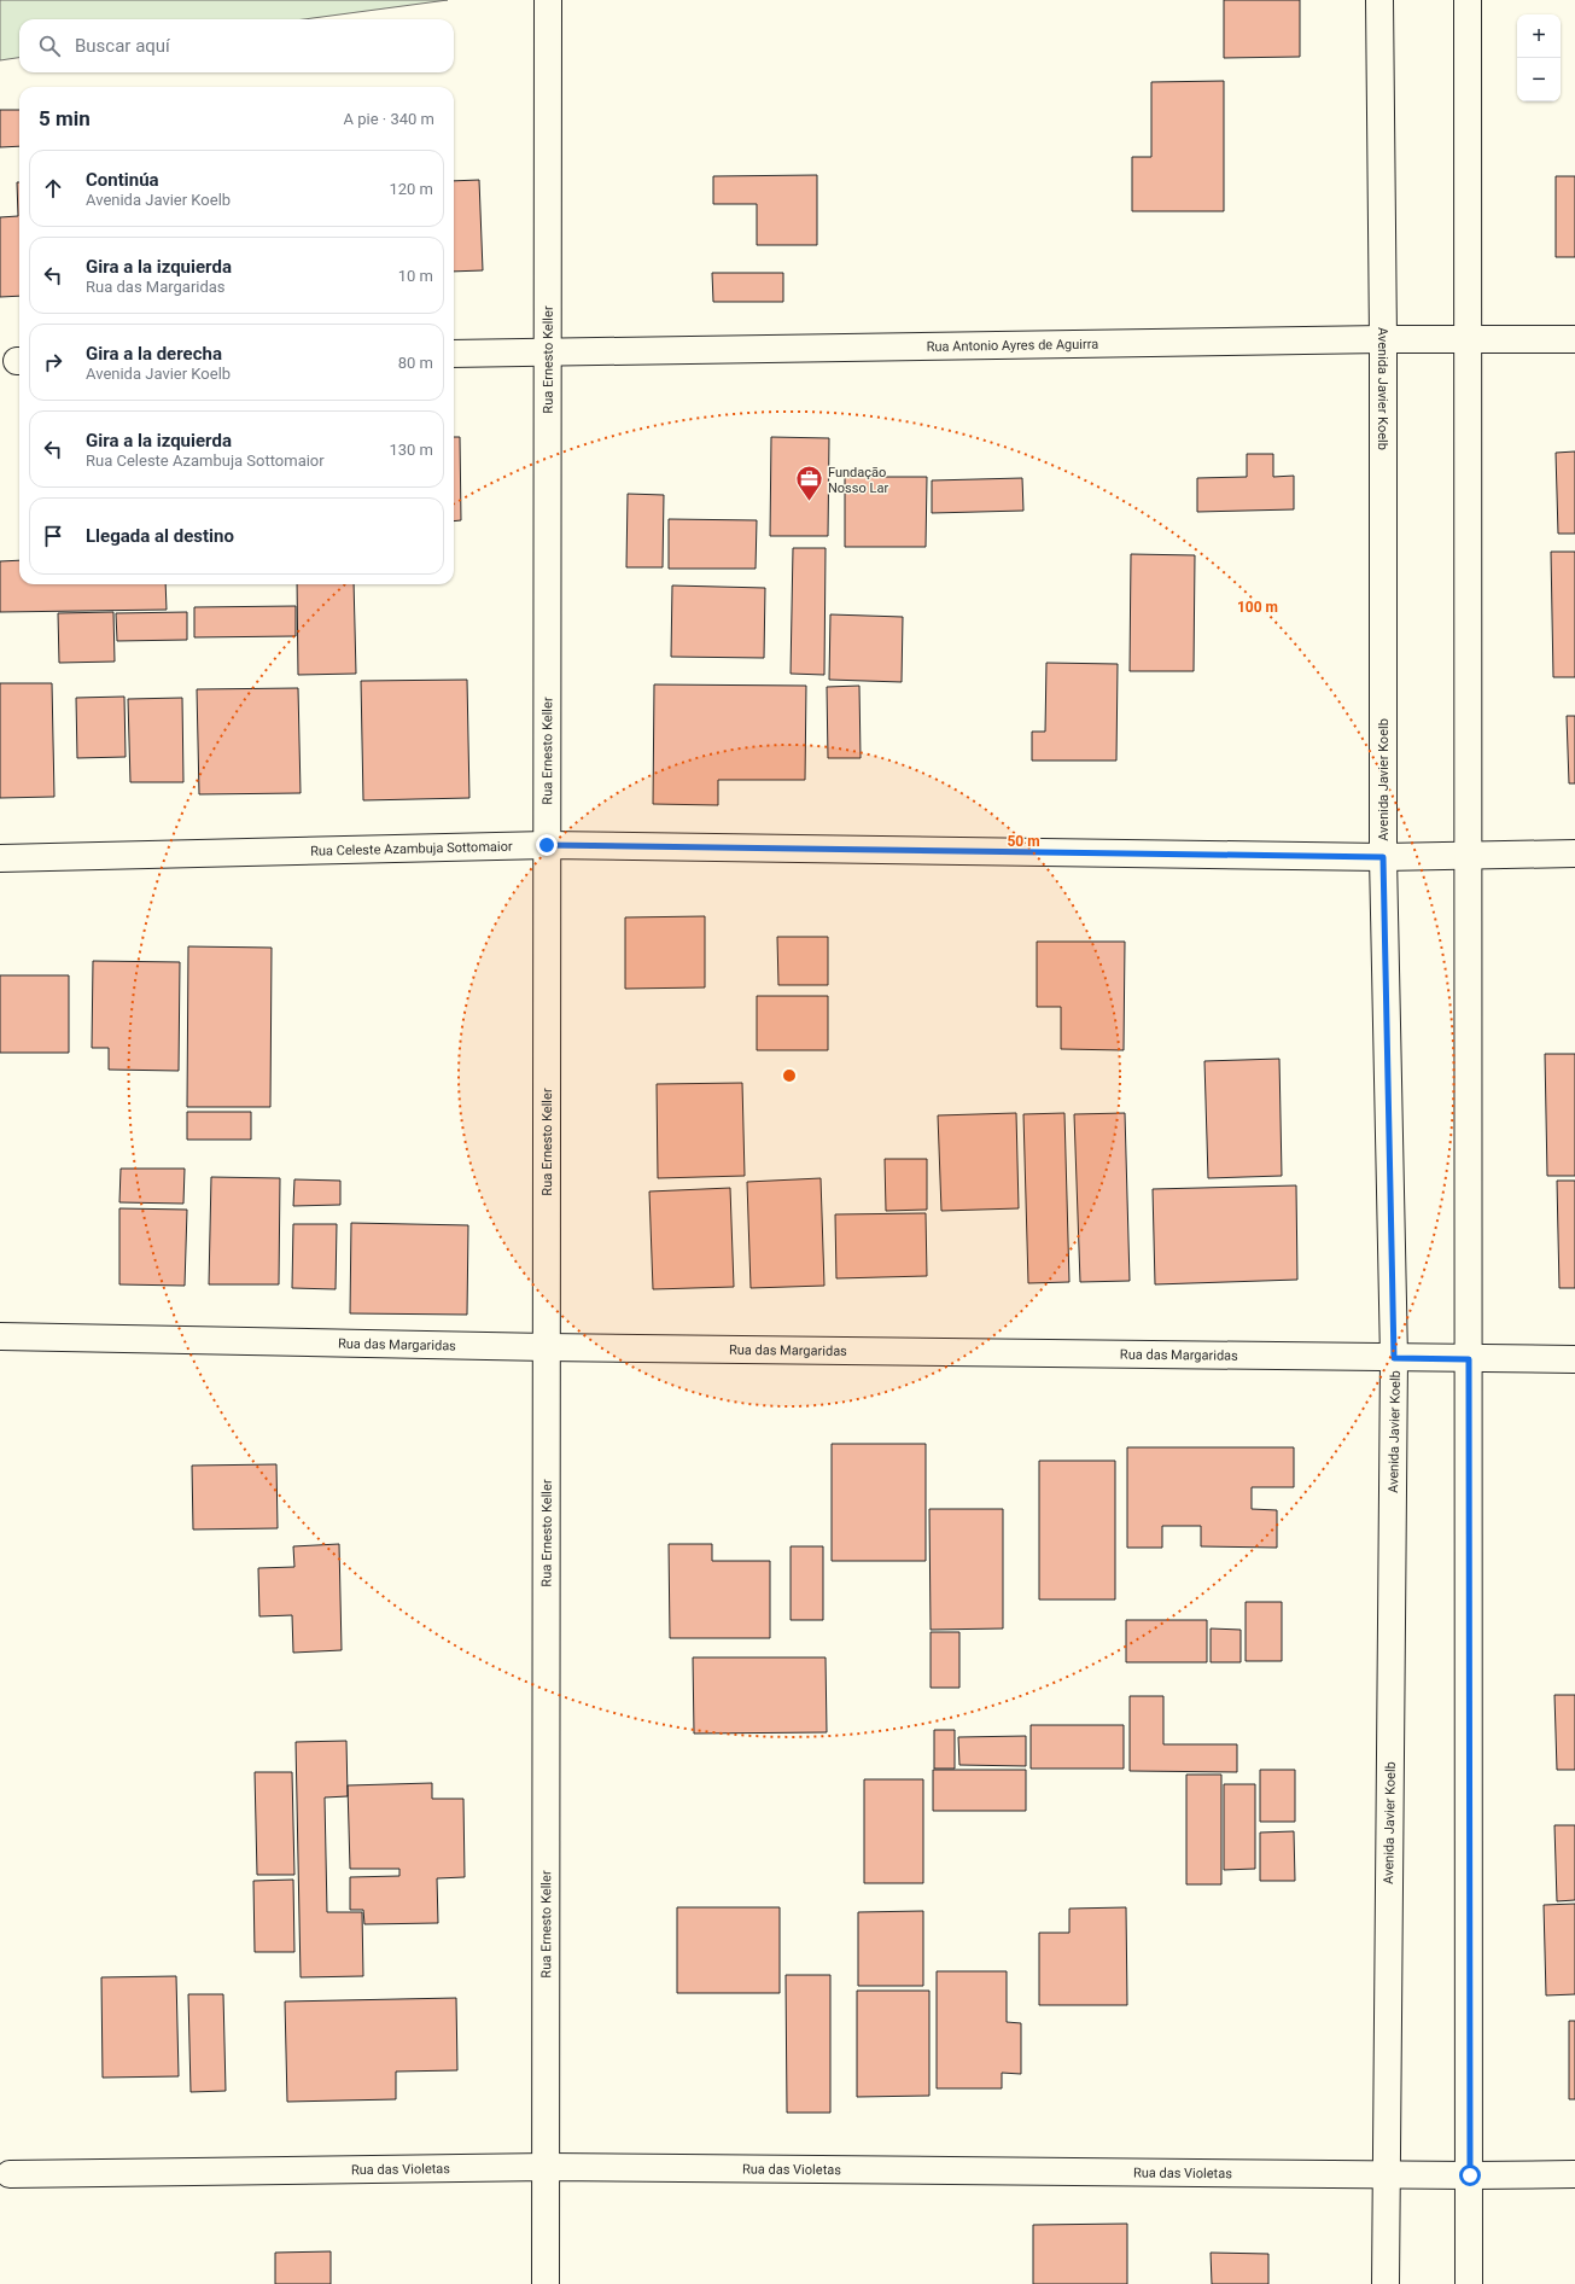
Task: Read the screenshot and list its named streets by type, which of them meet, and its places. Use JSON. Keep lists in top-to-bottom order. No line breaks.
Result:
{"streets":{"street":["Rua Antonio Ayres de Aguirra","Rua Ernesto Keller","Avenida Javier Koelb","Rua Celeste Azambuja Sottomaior","Rua das Margaridas","Rua das Violetas"]},"crossings":[["Rua Antonio Ayres de Aguirra","Rua Ernesto Keller"],["Rua Antonio Ayres de Aguirra","Avenida Javier Koelb"],["Rua Ernesto Keller","Rua Celeste Azambuja Sottomaior"],["Rua Ernesto Keller","Rua das Margaridas"],["Rua Ernesto Keller","Rua das Violetas"],["Avenida Javier Koelb","Rua Celeste Azambuja Sottomaior"],["Avenida Javier Koelb","Rua das Margaridas"],["Avenida Javier Koelb","Rua das Violetas"]],"places":{"office":["Fundação Nosso Lar"]},"page":{"map_buttons":["+","−"],"search":"Buscar aquí","heading":["5 min","A pie · 340 m"],"list":[["Continúa","Avenida Javier Koelb","120 m"],["Gira a la izquierda","Rua das Margaridas","10 m"],["Gira a la derecha","Avenida Javier Koelb","80 m"],["Gira a la izquierda","Rua Celeste Azambuja Sottomaior","130 m"],"Llegada al destino"]},"rings":["100 m","50 m"]}
